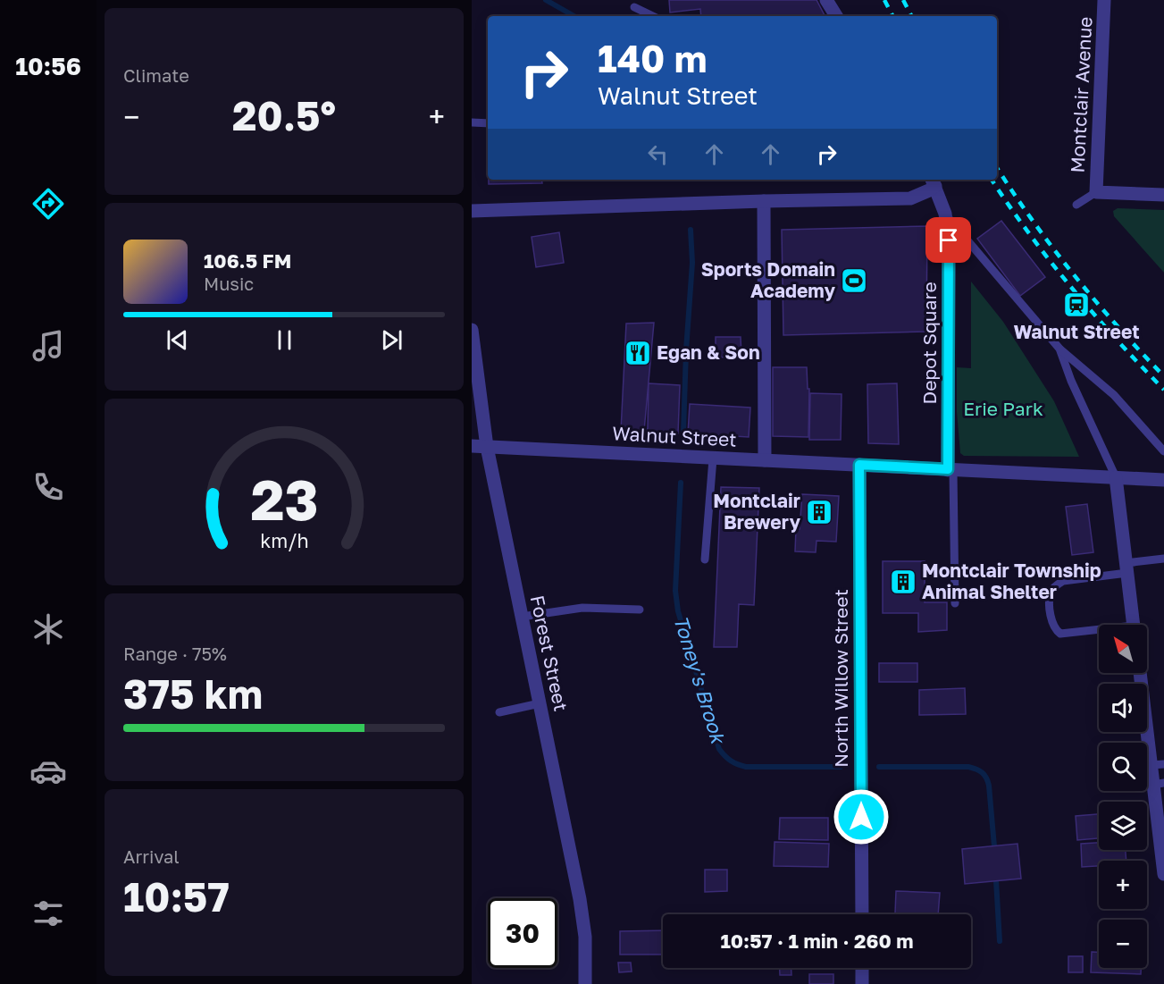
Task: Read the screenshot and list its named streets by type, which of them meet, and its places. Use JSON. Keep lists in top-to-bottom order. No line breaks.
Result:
{"streets":{"street":["Montclair Avenue","Depot Square","Walnut Street","Forest Street","North Willow Street"]},"crossings":[["Depot Square","Walnut Street"],["Walnut Street","Forest Street"],["Walnut Street","North Willow Street"]],"water":["Toney's Brook"],"parks":["Erie Park"],"places":{"sports":["Sports Domain Academy"],"station":["Walnut Street"],"restaurant":["Egan & Son"],"building":["Montclair Brewery","Montclair Township Animal Shelter"]},"north":"top left","page":{"tabs":"10:56","tile":["Climate",["Range · 75%","375 km"],["Arrival","10:57"]],"turn":["140 m","Walnut Street"],"heat":["−","20.5°","+"],"song":["106.5 FM","Music"],"map_buttons":["+","−"],"limit":"30","trip":"10:57 · 1 min · 260 m","gauge":["23","km/h"]}}
